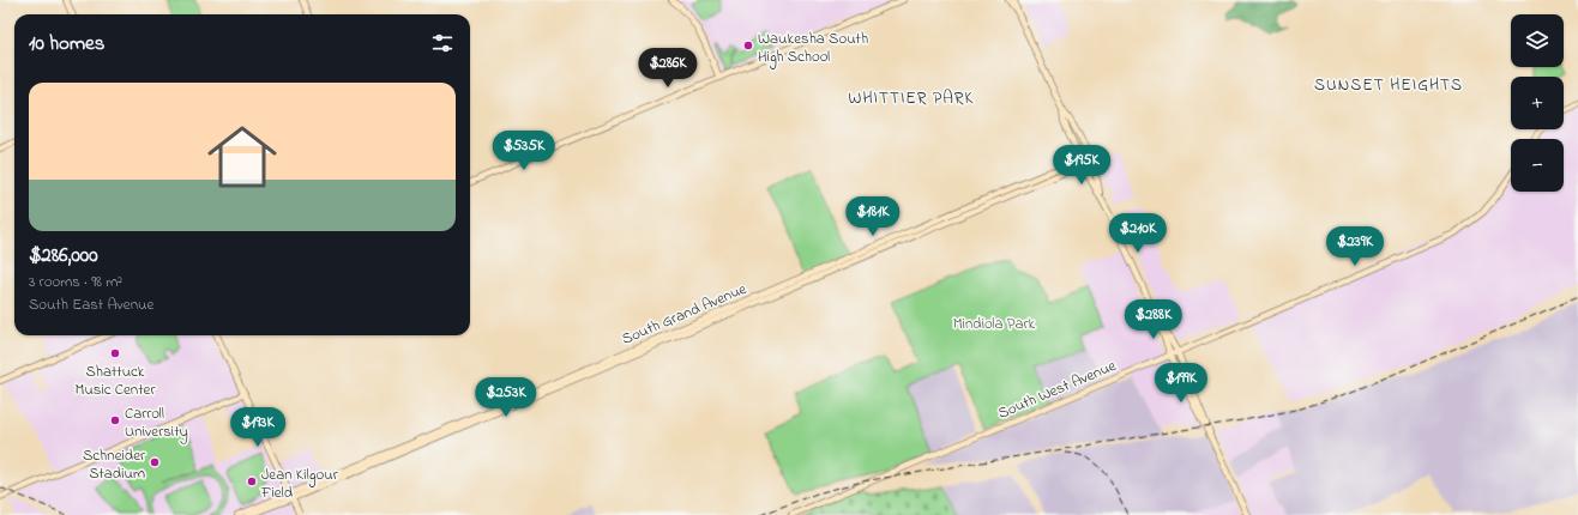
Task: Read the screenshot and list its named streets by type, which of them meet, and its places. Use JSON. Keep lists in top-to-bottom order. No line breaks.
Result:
{"streets":{"street":["South Grand Avenue","South West Avenue"]},"districts":["SUNSET HEIGHTS","WHITTIER PARK"],"parks":["Mindiola Park"],"places":["Waukesha South High School","Shattuck Music Center","Carroll University","Schneider Stadium","Jean Kilgour Field"],"page":{"map_buttons":["+","−"],"heading":"10 homes","price":["$286K","$535K","$195K","$181K","$210K","$239K","$288K","$199K","$253K","$193K"],"list":[{"name":"$286,000","note":"3 rooms · 98 m² · South East Avenue"}]}}
